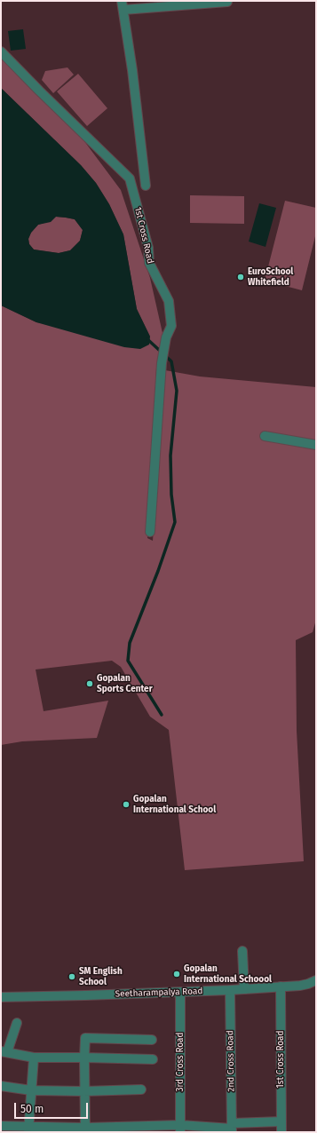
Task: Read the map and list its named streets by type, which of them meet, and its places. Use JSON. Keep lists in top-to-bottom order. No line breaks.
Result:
{"streets":{"street":["1st Cross Road","Seetharampalya Road","2nd Cross Road","3rd Cross Road"]},"crossings":[["1st Cross Road","Seetharampalya Road"],["Seetharampalya Road","2nd Cross Road"],["Seetharampalya Road","3rd Cross Road"]],"places":["EuroSchool Whitefield","Gopalan Sports Center","Gopalan International School","Gopalan International Schoool","SM English School"],"scale_bar":"50 m"}
